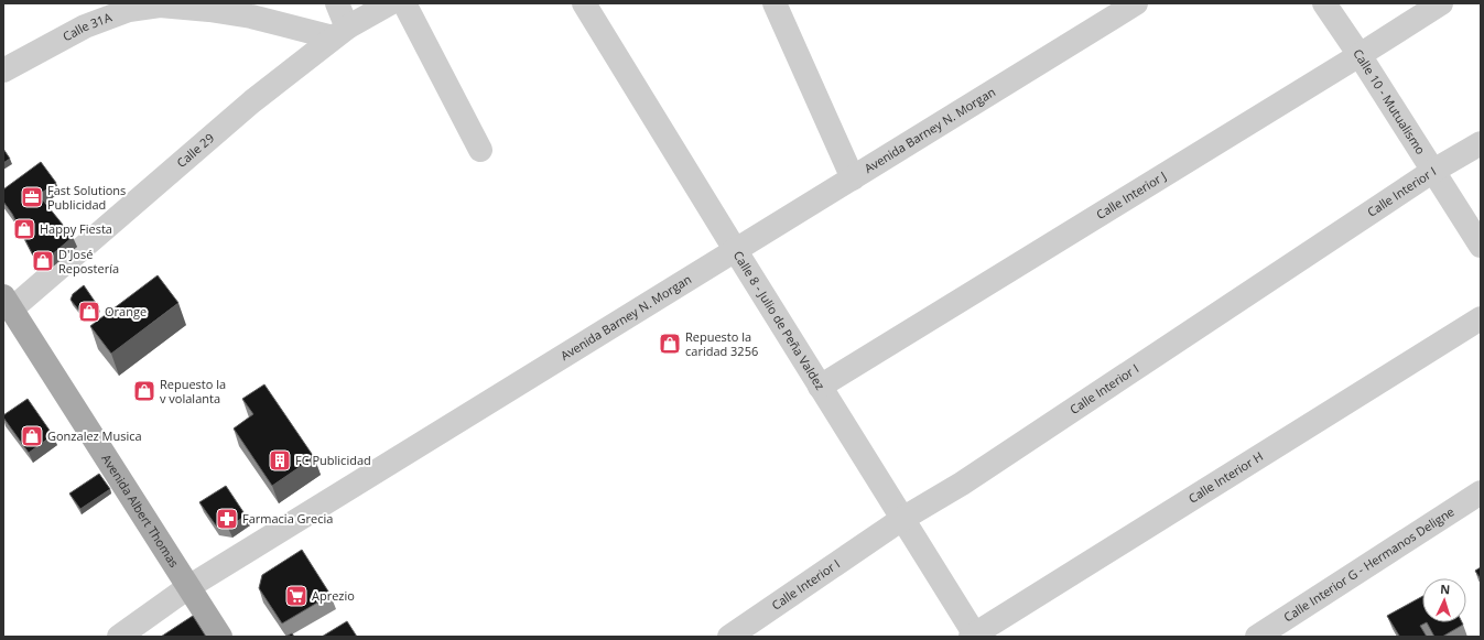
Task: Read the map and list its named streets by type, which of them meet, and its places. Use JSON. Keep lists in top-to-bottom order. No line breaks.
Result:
{"streets":{"main road":["Avenida Albert Thomas"],"street":["Calle 31A","Calle 10 - Mutualismo","Avenida Barney N. Morgan","Calle 29","Calle Interior I","Calle Interior J","Calle 8 - Julio de Peña Valdez","Calle Interior H","Calle Interior G - Hermanos Deligne"]},"crossings":[["Calle 31A","Calle 29"],["Calle 10 - Mutualismo","Calle Interior I"],["Calle 10 - Mutualismo","Calle Interior J"],["Avenida Barney N. Morgan","Calle 8 - Julio de Peña Valdez"],["Avenida Barney N. Morgan","Avenida Albert Thomas"],["Calle 29","Avenida Albert Thomas"],["Calle Interior I","Calle 8 - Julio de Peña Valdez"],["Calle Interior J","Calle 8 - Julio de Peña Valdez"],["Calle 8 - Julio de Peña Valdez","Calle Interior H"]],"places":{"office":["Fast Solutions Publicidad"],"shop":["Happy Fiesta","D'José Repostería","Orange","Repuesto la caridad 3256","Repuesto la v volalanta","Gonzalez Musica"],"building":["FC Publicidad"],"pharmacy":["Farmacia Grecia"],"supermarket":["Aprezio"]},"north":"top"}
